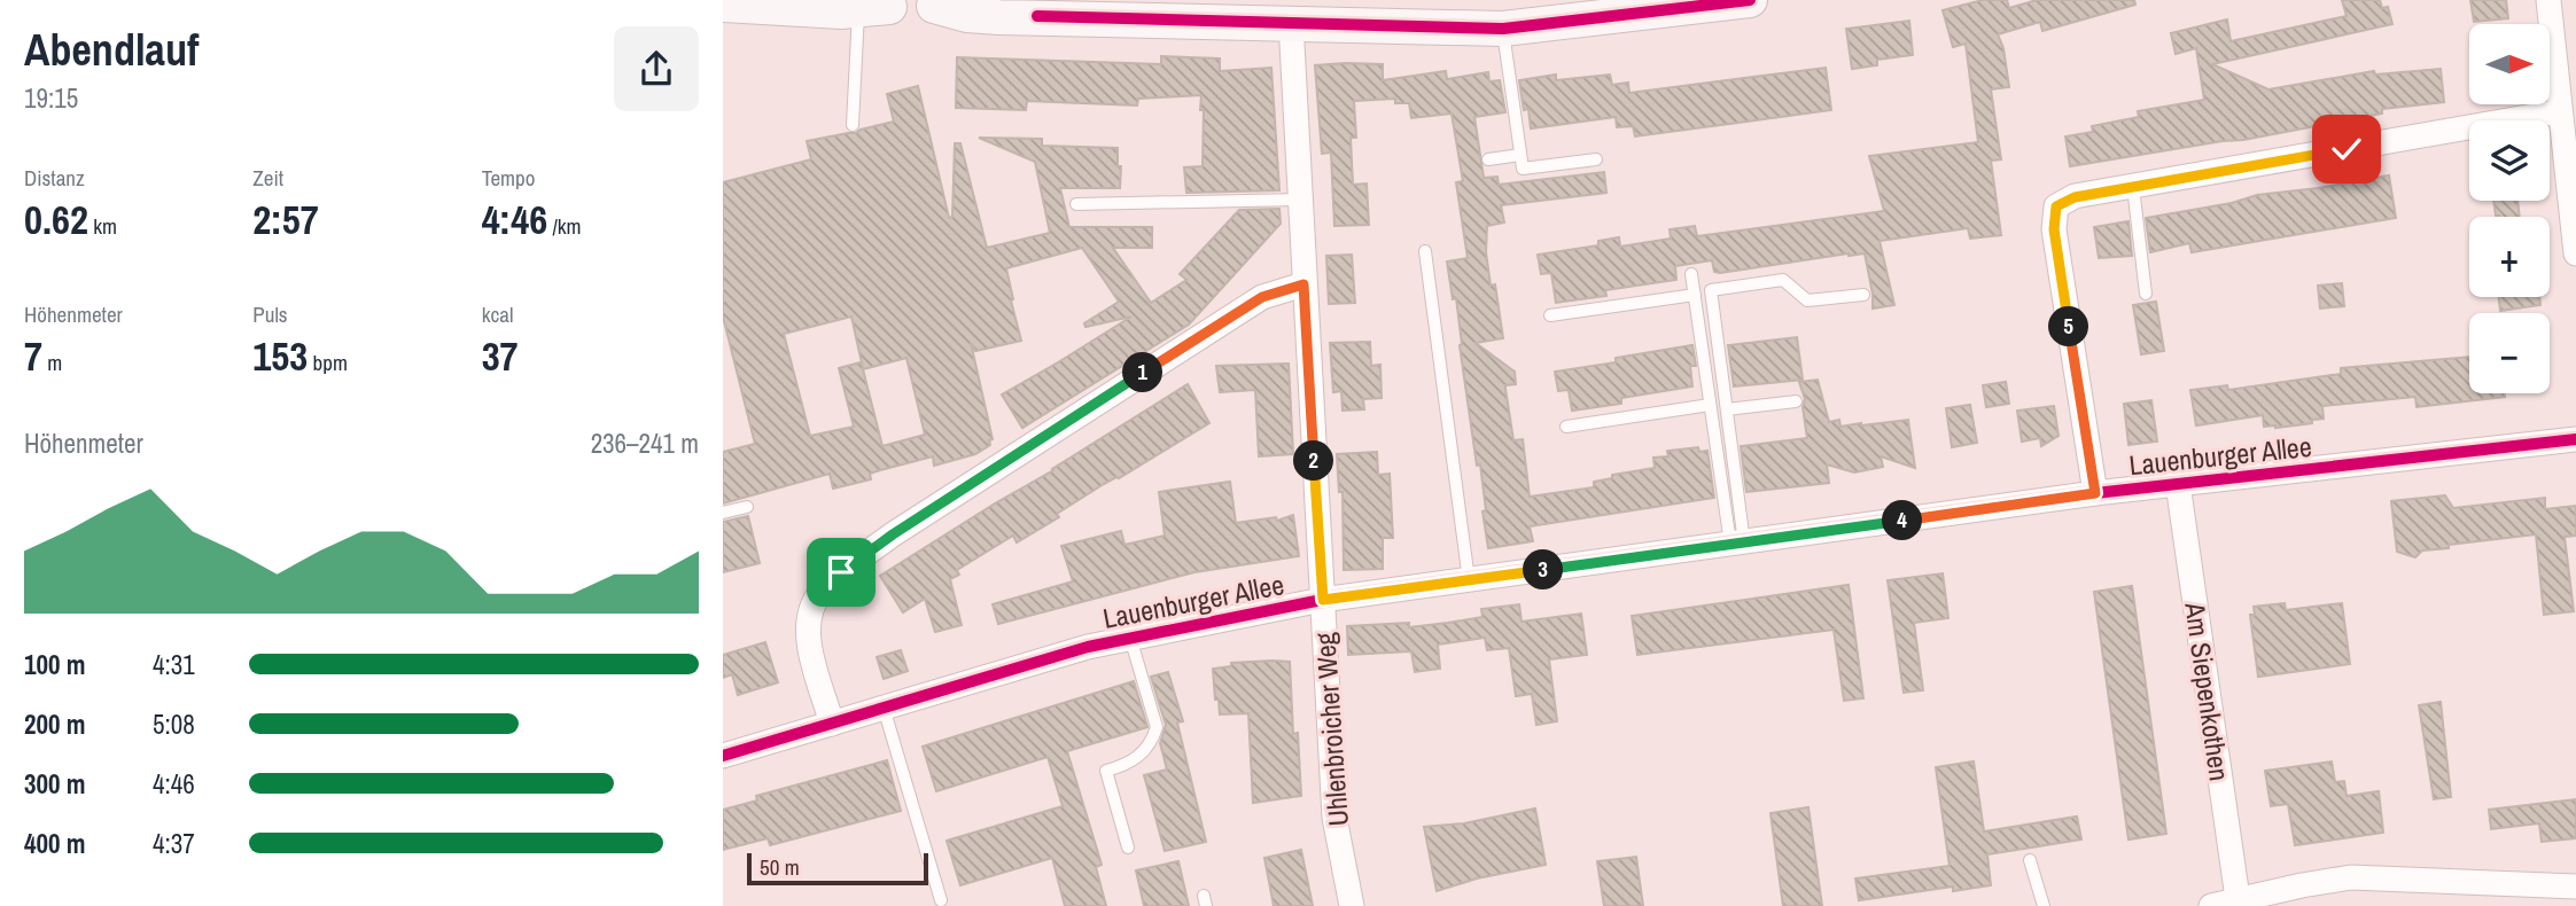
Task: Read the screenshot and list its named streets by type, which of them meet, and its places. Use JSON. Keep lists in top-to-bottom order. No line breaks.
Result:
{"streets":{"street":["Lauenburger Allee","Am Siepenkothen","Uhlenbroicher Weg"]},"crossings":[["Lauenburger Allee","Am Siepenkothen"],["Lauenburger Allee","Uhlenbroicher Weg"]],"scale_bar":"50 m","north":"right","page":{"heading":["Abendlauf","19:15"],"map_buttons":["+","−"],"stats":[["Distanz","0.62 km"],["Zeit","2:57"],["Tempo","4:46 /km"],["Höhenmeter","7 m"],["Puls","153 bpm"],["kcal","37"]],"pins":["5","1","2","4","3"],"chart":["Höhenmeter","236–241 m"],"list":[{"name":"100 m","note":"4:31"},{"name":"200 m","note":"5:08"},{"name":"300 m","note":"4:46"},{"name":"400 m","note":"4:37"}],"scale":"50 m"}}
